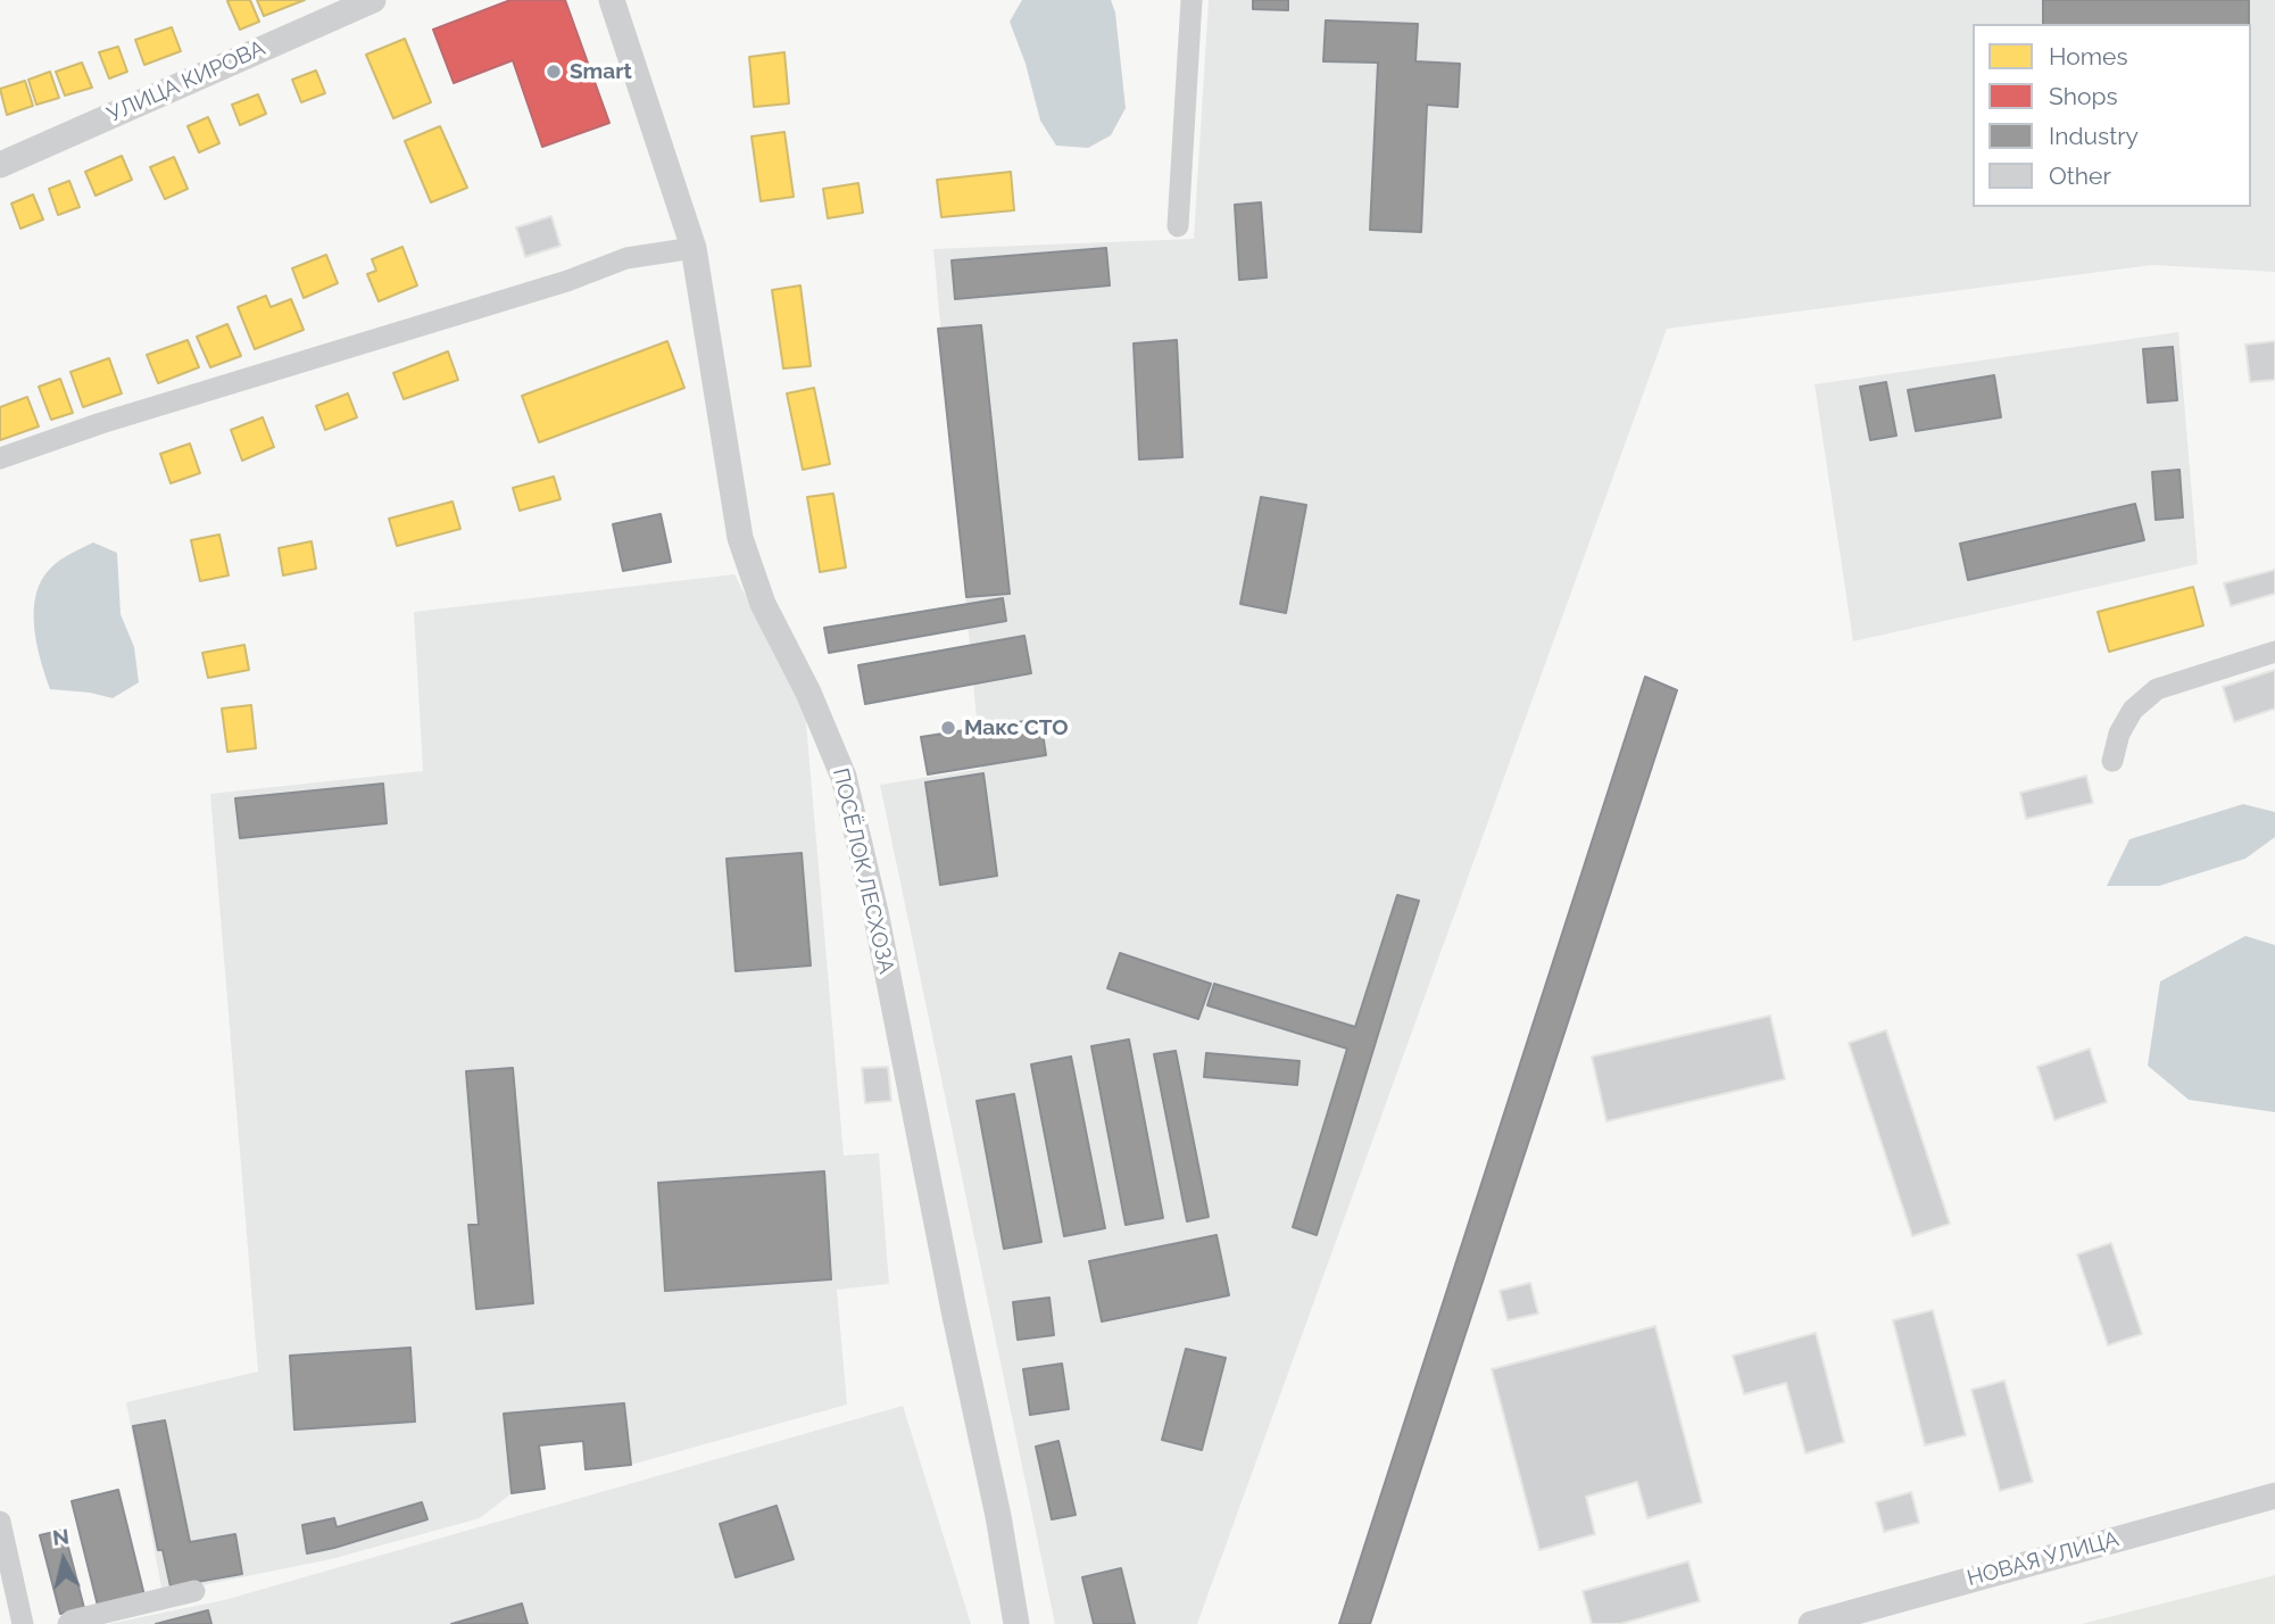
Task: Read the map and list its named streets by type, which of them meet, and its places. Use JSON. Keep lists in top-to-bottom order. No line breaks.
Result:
{"streets":{"street":["УЛИЦА КИРОВА","ПОСЁЛОК ЛЕСХОЗА","НОВАЯ УЛИЦА"]},"places":["Smart","Макс СТО"],"legend":["Homes","Shops","Industry","Other"],"north":"top"}
